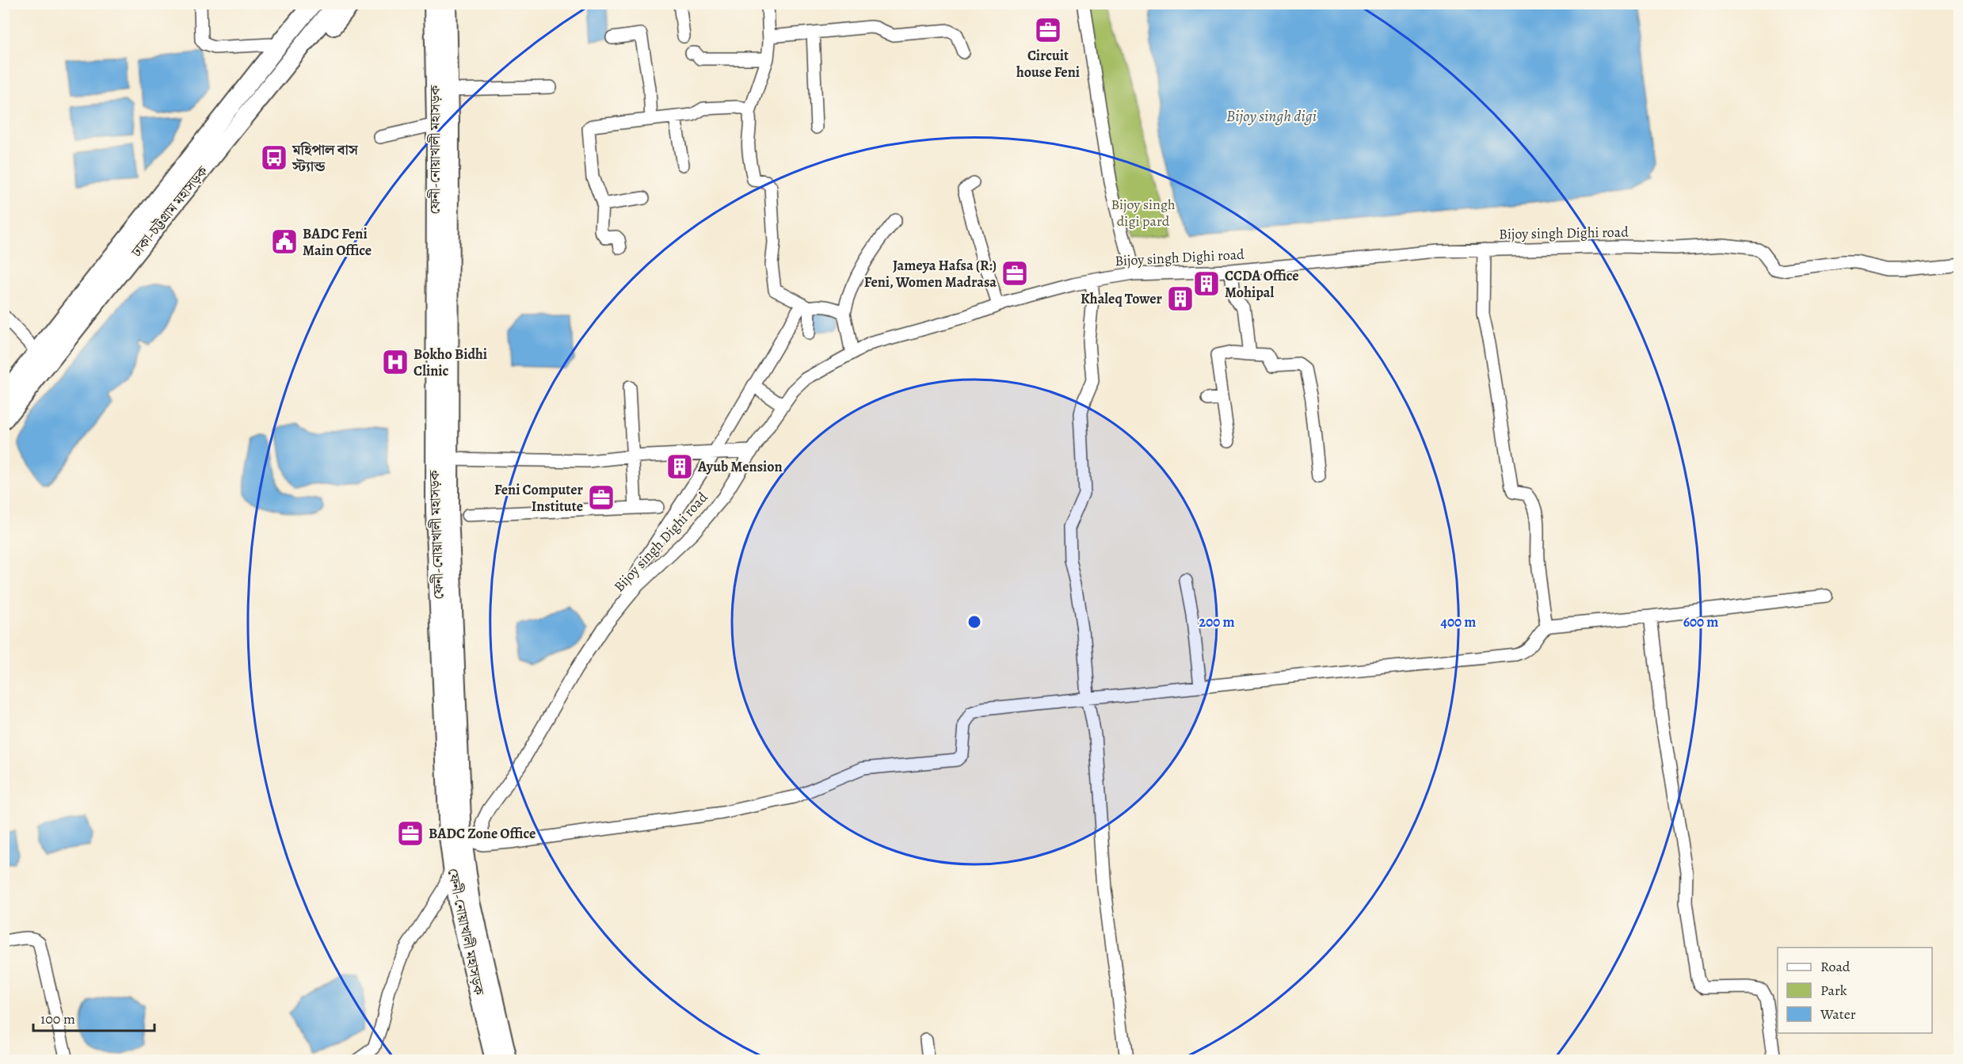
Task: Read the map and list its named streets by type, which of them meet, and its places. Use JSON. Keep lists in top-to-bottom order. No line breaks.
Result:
{"streets":{"highway":["ফেনী-নোয়াখালী মহাসড়ক","ঢাকা-চট্টগ্রাম মহাসড়ক"],"street":["Bijoy singh Dighi road"]},"water":["Bijoy singh digi"],"parks":["Bijoy singh digi pard"],"places":{"office":["Circuit house Feni","Jameya Hafsa (R:) Feni, Women Madrasa","Feni Computer Institute","BADC Zone Office"],"bus stop":["মহিপাল বাস স্ট্যান্ড"],"public building":["BADC Feni Main Office"],"building":["CCDA Office Mohipal","Khaleq Tower","Ayub Mension"],"hospital":["Bokho Bidhi Clinic"]},"legend":["Road","Park","Water"],"scale_bar":"100 m","rings":["200 m","400 m","600 m"]}
